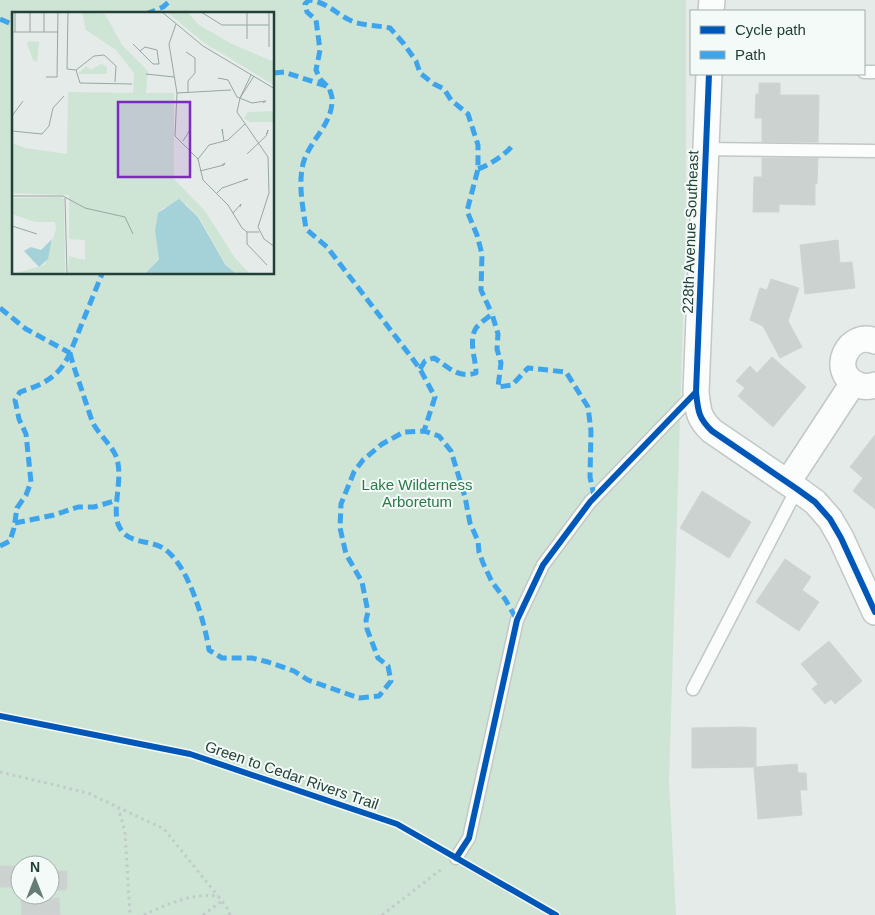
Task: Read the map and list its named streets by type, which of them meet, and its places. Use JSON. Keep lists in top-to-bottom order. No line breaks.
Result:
{"streets":{"street":["228th Avenue Southeast"],"cycle path":["Green to Cedar Rivers Trail"]},"parks":["Lake Wilderness Arboretum"],"legend":["Cycle path","Path"],"north":"top"}
